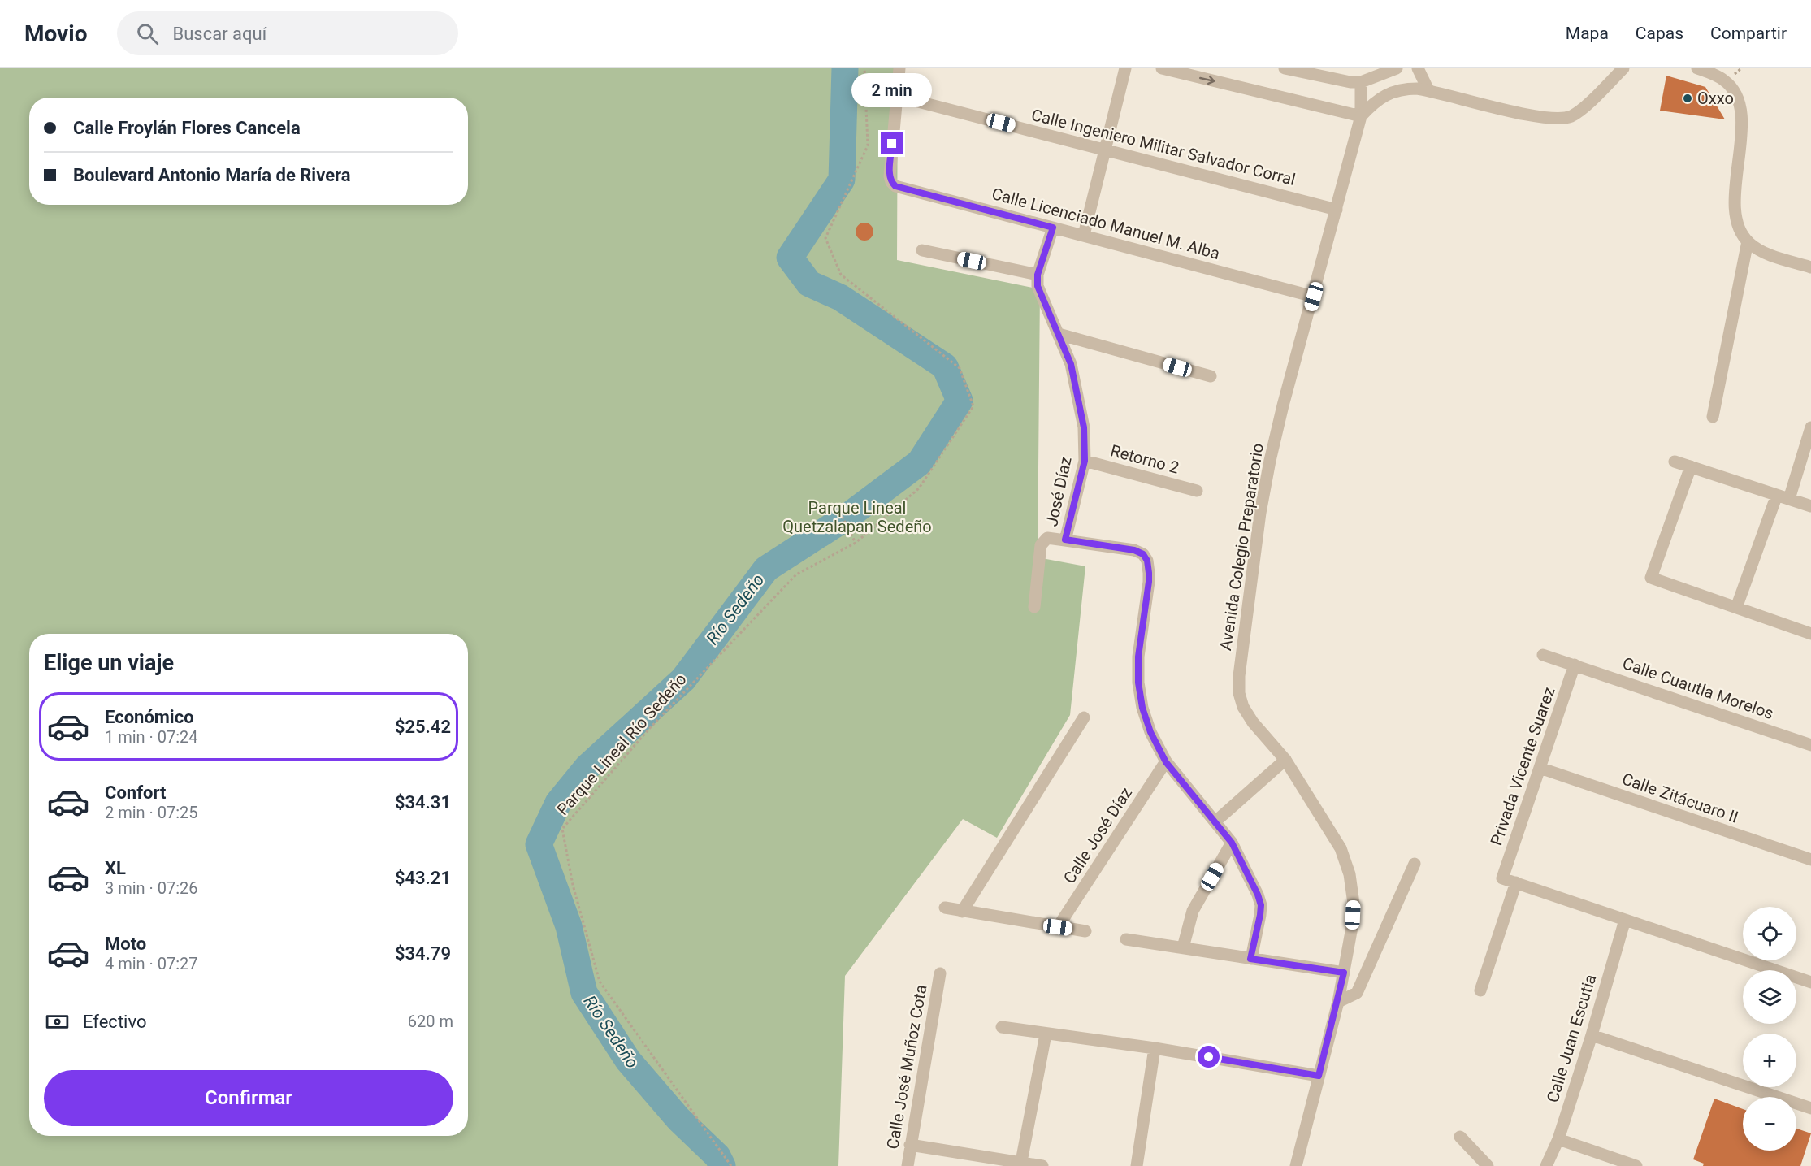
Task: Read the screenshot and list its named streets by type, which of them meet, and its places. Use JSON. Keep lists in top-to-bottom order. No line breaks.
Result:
{"streets":{"street":["Calle Ingeniero Militar Salvador Corral","Calle Licenciado Manuel M. Alba","Retorno 2","José Díaz","Avenida Colegio Preparatorio","Calle Cuautla Morelos","Privada Vicente Suarez","Calle Zitácuaro II","Calle José Díaz","Calle Juan Escutia","Calle José Muñoz Cota"],"path":["Parque Lineal Río Sedeño"]},"crossings":[["Calle Ingeniero Militar Salvador Corral","Calle Licenciado Manuel M. Alba"],["Calle Ingeniero Militar Salvador Corral","Avenida Colegio Preparatorio"],["Calle Licenciado Manuel M. Alba","José Díaz"],["Calle Licenciado Manuel M. Alba","Avenida Colegio Preparatorio"],["Retorno 2","José Díaz"],["José Díaz","Calle José Díaz"],["Calle Cuautla Morelos","Privada Vicente Suarez"],["Privada Vicente Suarez","Calle Zitácuaro II"]],"water":["Río Sedeño"],"parks":["Parque Lineal Quetzalapan Sedeño"],"places":["Oxxo"],"page":{"header":"Movio","search":"Buscar aquí","nav":["Mapa","Capas","Compartir"],"bubble":"2 min","banner":["Calle Froylán Flores Cancela","Boulevard Antonio María de Rivera"],"heading":"Elige un viaje","list":[{"name":"Económico","note":"1 min · 07:24","value":"$25.42"},{"name":"Confort","note":"2 min · 07:25","value":"$34.31"},{"name":"XL","note":"3 min · 07:26","value":"$43.21"},{"name":"Moto","note":"4 min · 07:27","value":"$34.79"}],"map_buttons":["+","−"],"pay":["Efectivo","620 m"],"buttons":"Confirmar"}}
